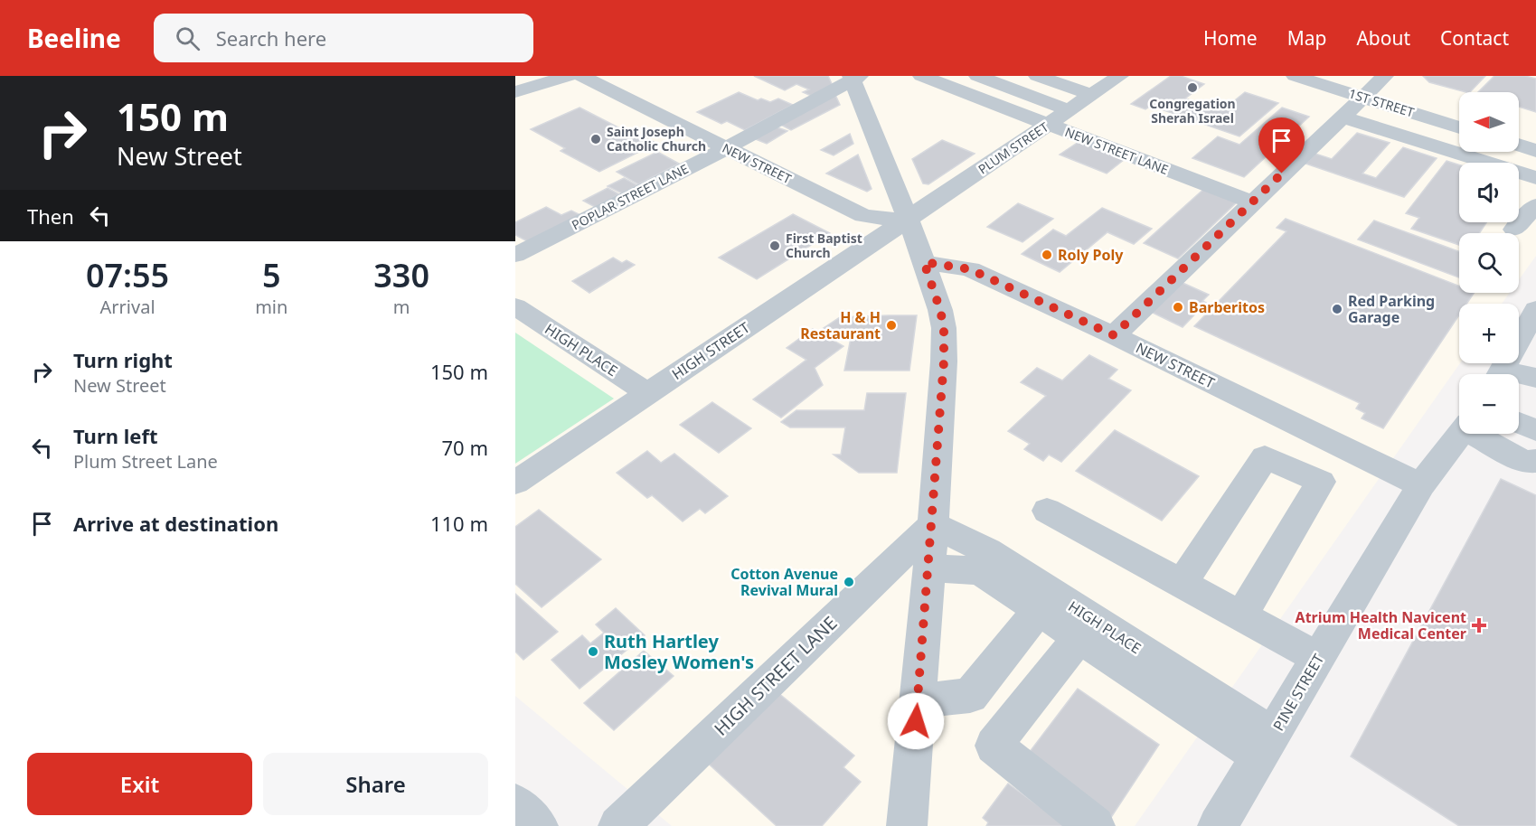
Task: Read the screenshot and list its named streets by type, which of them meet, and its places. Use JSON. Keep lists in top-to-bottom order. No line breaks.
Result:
{"streets":{"street":["1ST STREET","PLUM STREET","NEW STREET LANE","NEW STREET","POPLAR STREET LANE","HIGH PLACE","HIGH STREET","HIGH STREET LANE","PINE STREET"]},"crossings":[["PLUM STREET","NEW STREET LANE"],["PLUM STREET","NEW STREET"],["PLUM STREET","HIGH STREET"],["NEW STREET","POPLAR STREET LANE"],["NEW STREET","HIGH STREET"],["NEW STREET","PINE STREET"],["HIGH PLACE","HIGH STREET"],["HIGH PLACE","HIGH STREET LANE"],["HIGH PLACE","PINE STREET"]],"places":{"other":["Congregation Sherah Israel","Saint Joseph Catholic Church","First Baptist Church","Roly Poly","Barberitos","Red Parking Garage","H & H Restaurant","Cotton Avenue Revival Mural","Ruth Hartley Mosley Women's"],"health":["Atrium Health Navicent Medical Center"]},"north":"left","page":{"header":"Beeline","search":"Search here","nav":["Home","Map","About","Contact"],"turn":["150 m","New Street"],"map_buttons":["+","−"],"then":"Then","eta":["07:55","Arrival","5","min","330","m"],"list":[{"name":"Turn right","note":"New Street","value":"150 m"},{"name":"Turn left","note":"Plum Street Lane","value":"70 m"},{"name":"Arrive at destination","value":"110 m"}],"buttons":["Exit","Share"]}}
